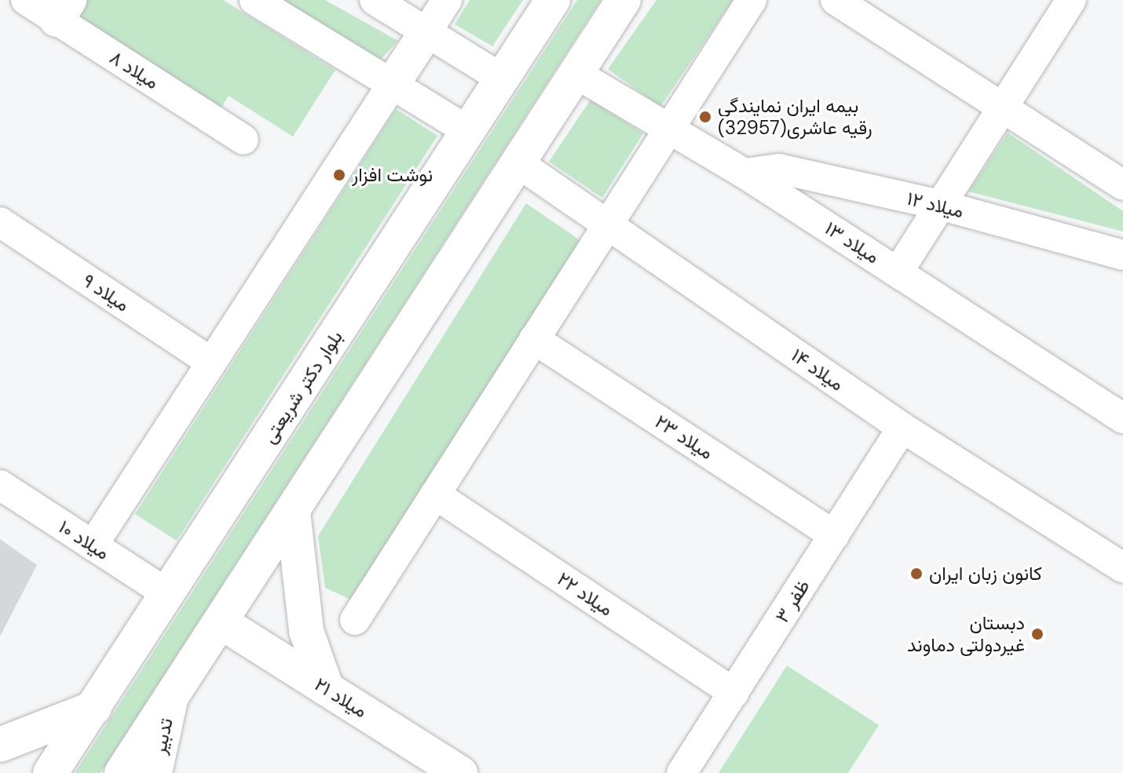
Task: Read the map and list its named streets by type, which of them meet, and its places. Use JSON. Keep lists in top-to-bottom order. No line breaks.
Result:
{"streets":{"main road":["بلوار دکتر شریعتی","میلاد ۲۱","تدبیر"],"street":["میلاد ۸","میلاد ۱۲","میلاد ۱۳","میلاد ۹","میلاد ۱۴","میلاد ۲۳","میلاد ۱۰","میلاد ۲۲","ظفر ۳"]},"crossings":[["میلاد ۱۲","میلاد ۱۳"],["میلاد ۱۴","ظفر ۳"],["بلوار دکتر شریعتی","میلاد ۱۰"],["میلاد ۲۳","ظفر ۳"],["میلاد ۲۲","ظفر ۳"]],"places":["بیمه ایران نمایندگی رقیه عاشری(32957)","نوشت افزار","کانون زبان ایران","دبستان غیردولتی دماوند"]}
